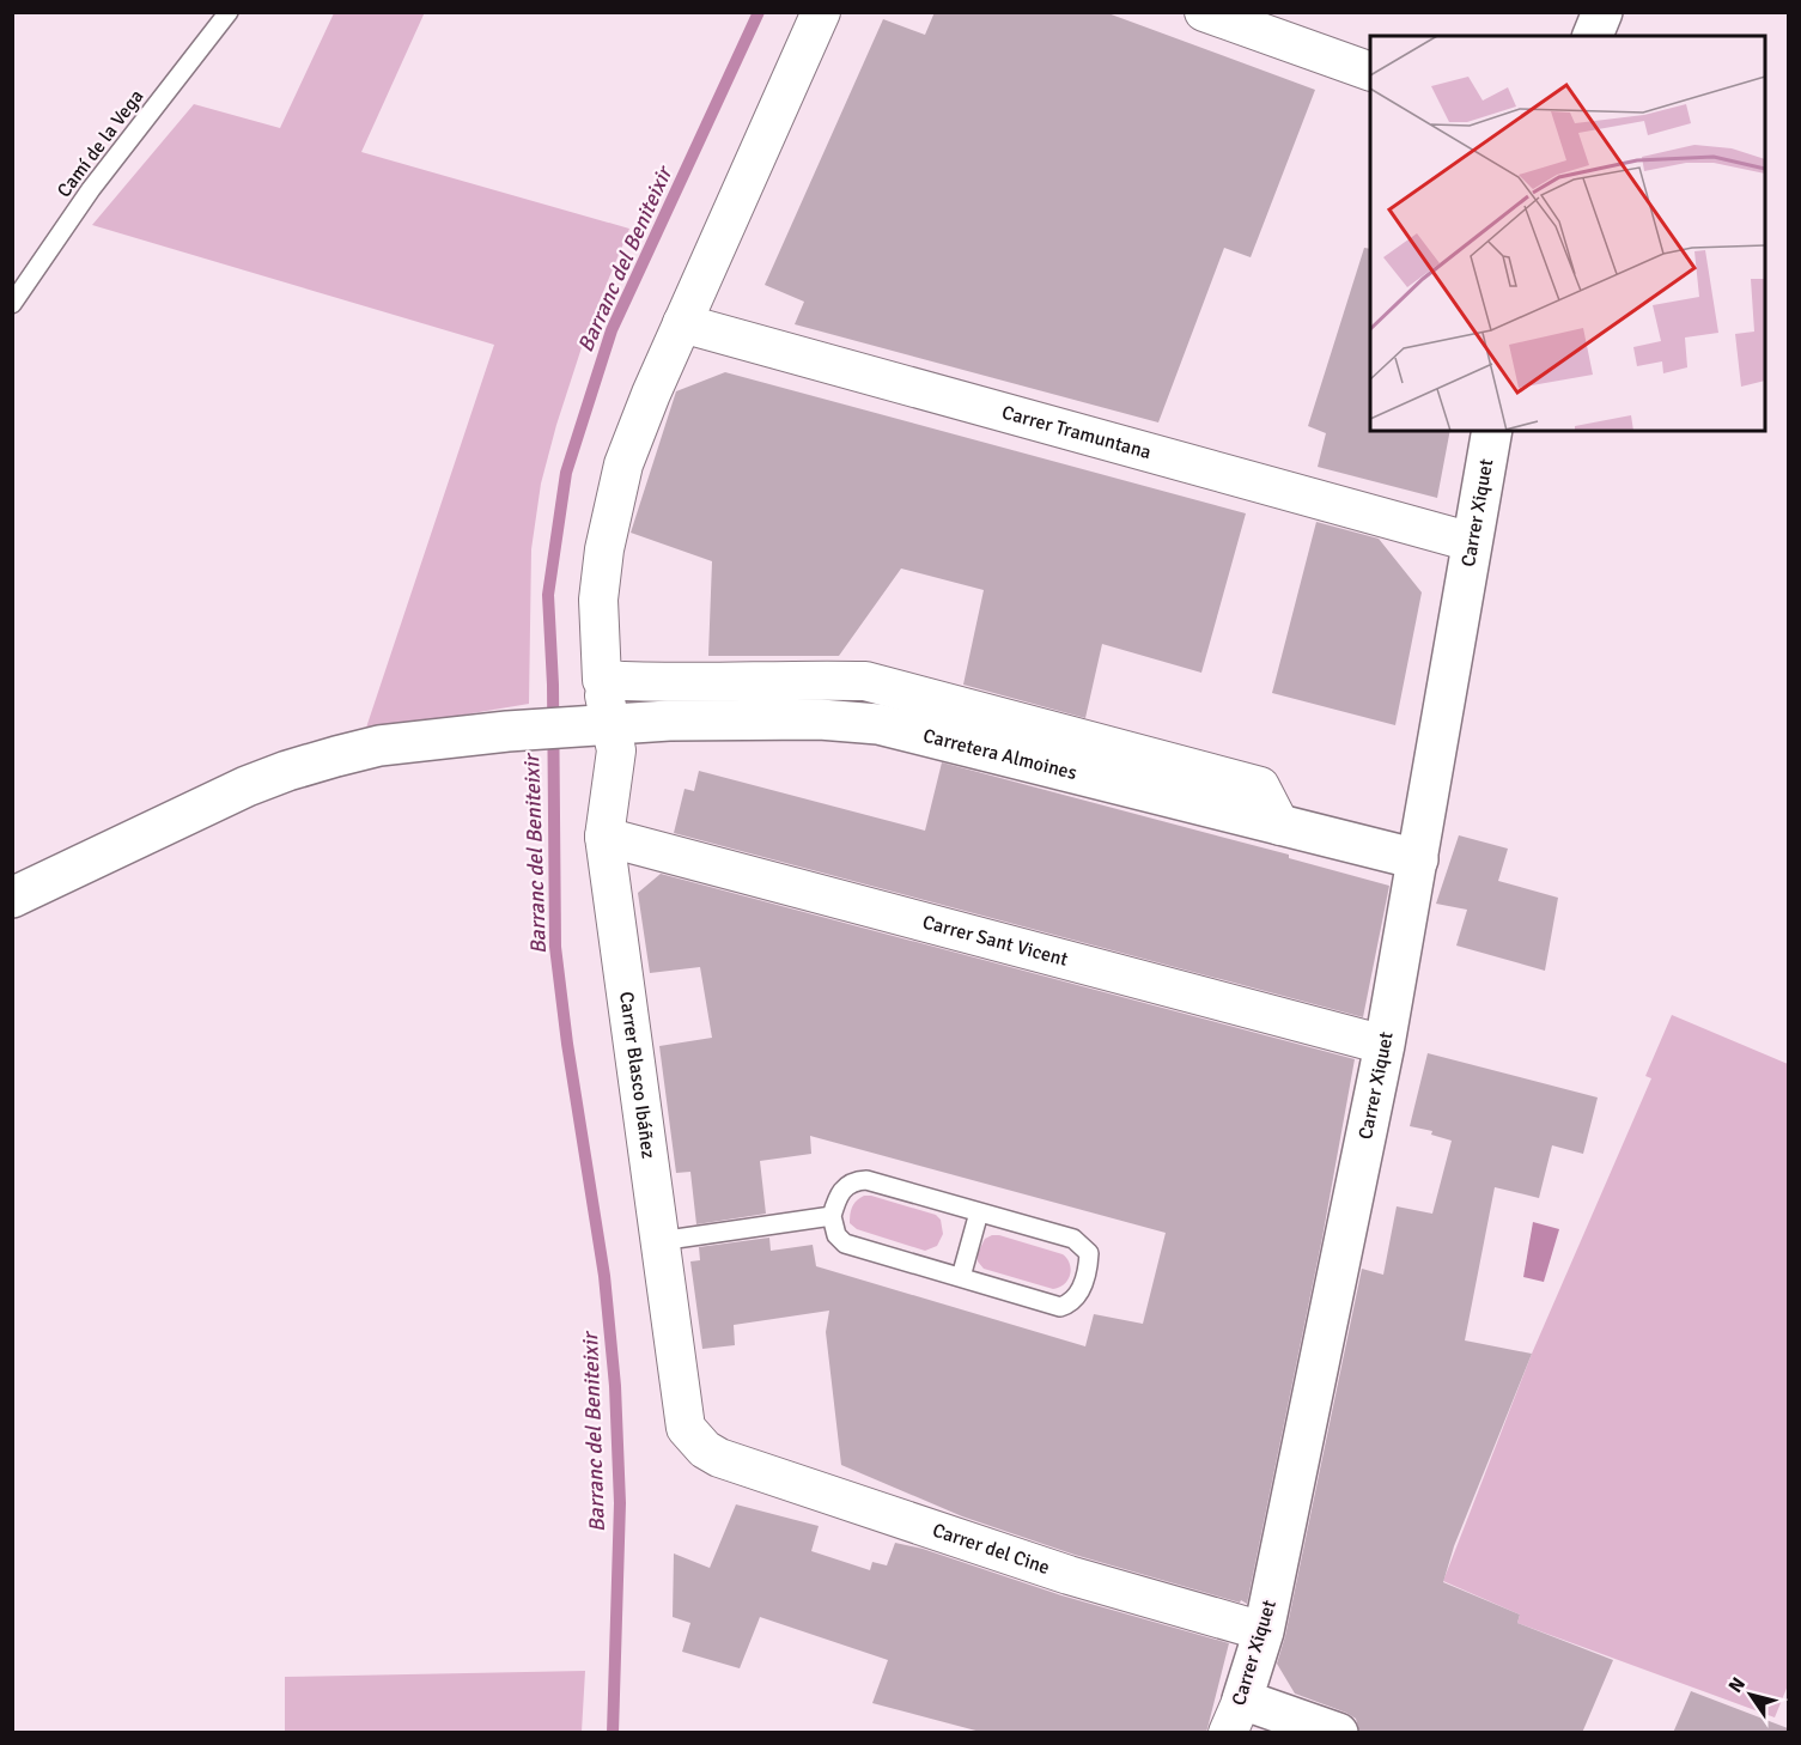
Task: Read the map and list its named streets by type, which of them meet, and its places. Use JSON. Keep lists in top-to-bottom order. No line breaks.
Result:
{"streets":{"street":["Carrer Tramuntana","Carrer Xiquet","Carretera Almoines","Carrer Sant Vicent","Carrer Blasco Ibáñez","Carrer del Cine"],"lane":["Camí de la Vega"]},"crossings":[["Carrer Tramuntana","Carrer Xiquet"],["Carrer Tramuntana","Carrer Blasco Ibáñez"],["Carrer Xiquet","Carretera Almoines"],["Carrer Xiquet","Carrer Sant Vicent"],["Carrer Xiquet","Carrer del Cine"],["Carretera Almoines","Carrer Blasco Ibáñez"],["Carrer Sant Vicent","Carrer Blasco Ibáñez"],["Carrer Blasco Ibáñez","Carrer del Cine"]],"water":["Barranc del Beniteixir"],"north":"top left"}
